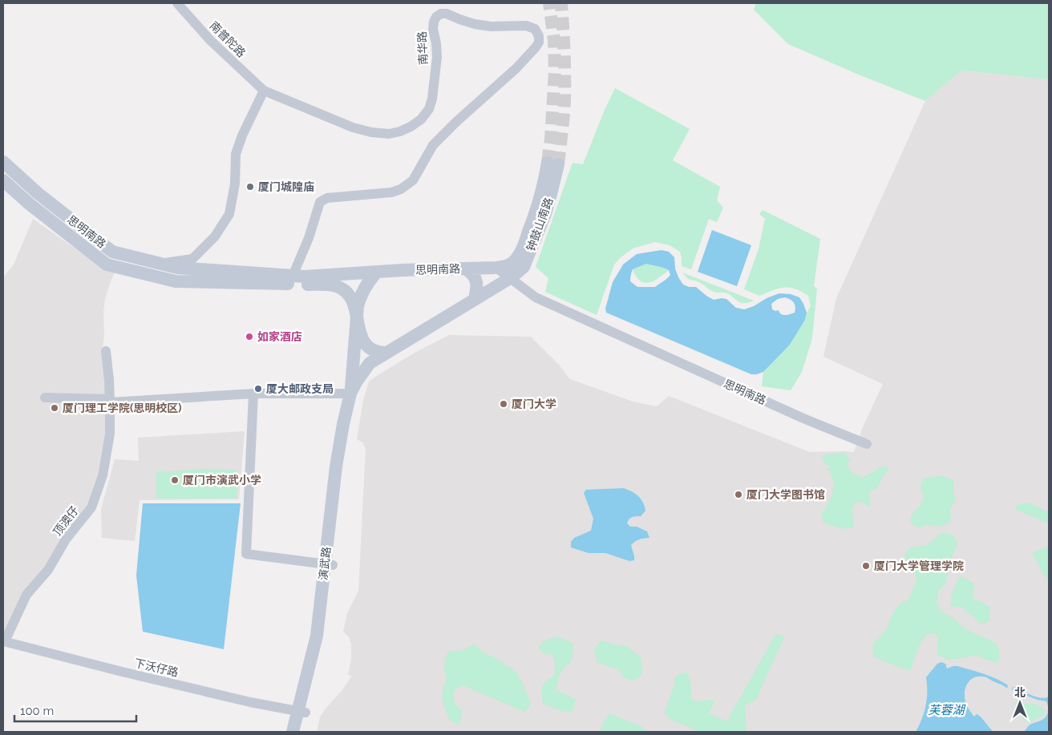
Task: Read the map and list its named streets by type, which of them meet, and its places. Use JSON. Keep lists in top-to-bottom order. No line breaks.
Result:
{"streets":{"main road":["钟鼓山南路","思明南路","演武路"],"street":["南普陀路","南华路","顶澳仔","下沃仔路"]},"crossings":[["南普陀路","南华路"],["南华路","思明南路"],["钟鼓山南路","思明南路"],["钟鼓山南路","演武路"],["思明南路","演武路"],["顶澳仔","下沃仔路"],["演武路","下沃仔路"]],"water":["芙蓉湖"],"places":["厦门城隍庙","如家酒店","厦大邮政支局","厦门大学","厦门理工学院(思明校区)","厦门市演武小学","厦门大学图书馆","厦门大学管理学院"],"scale_bar":"100 m","north":"top"}
